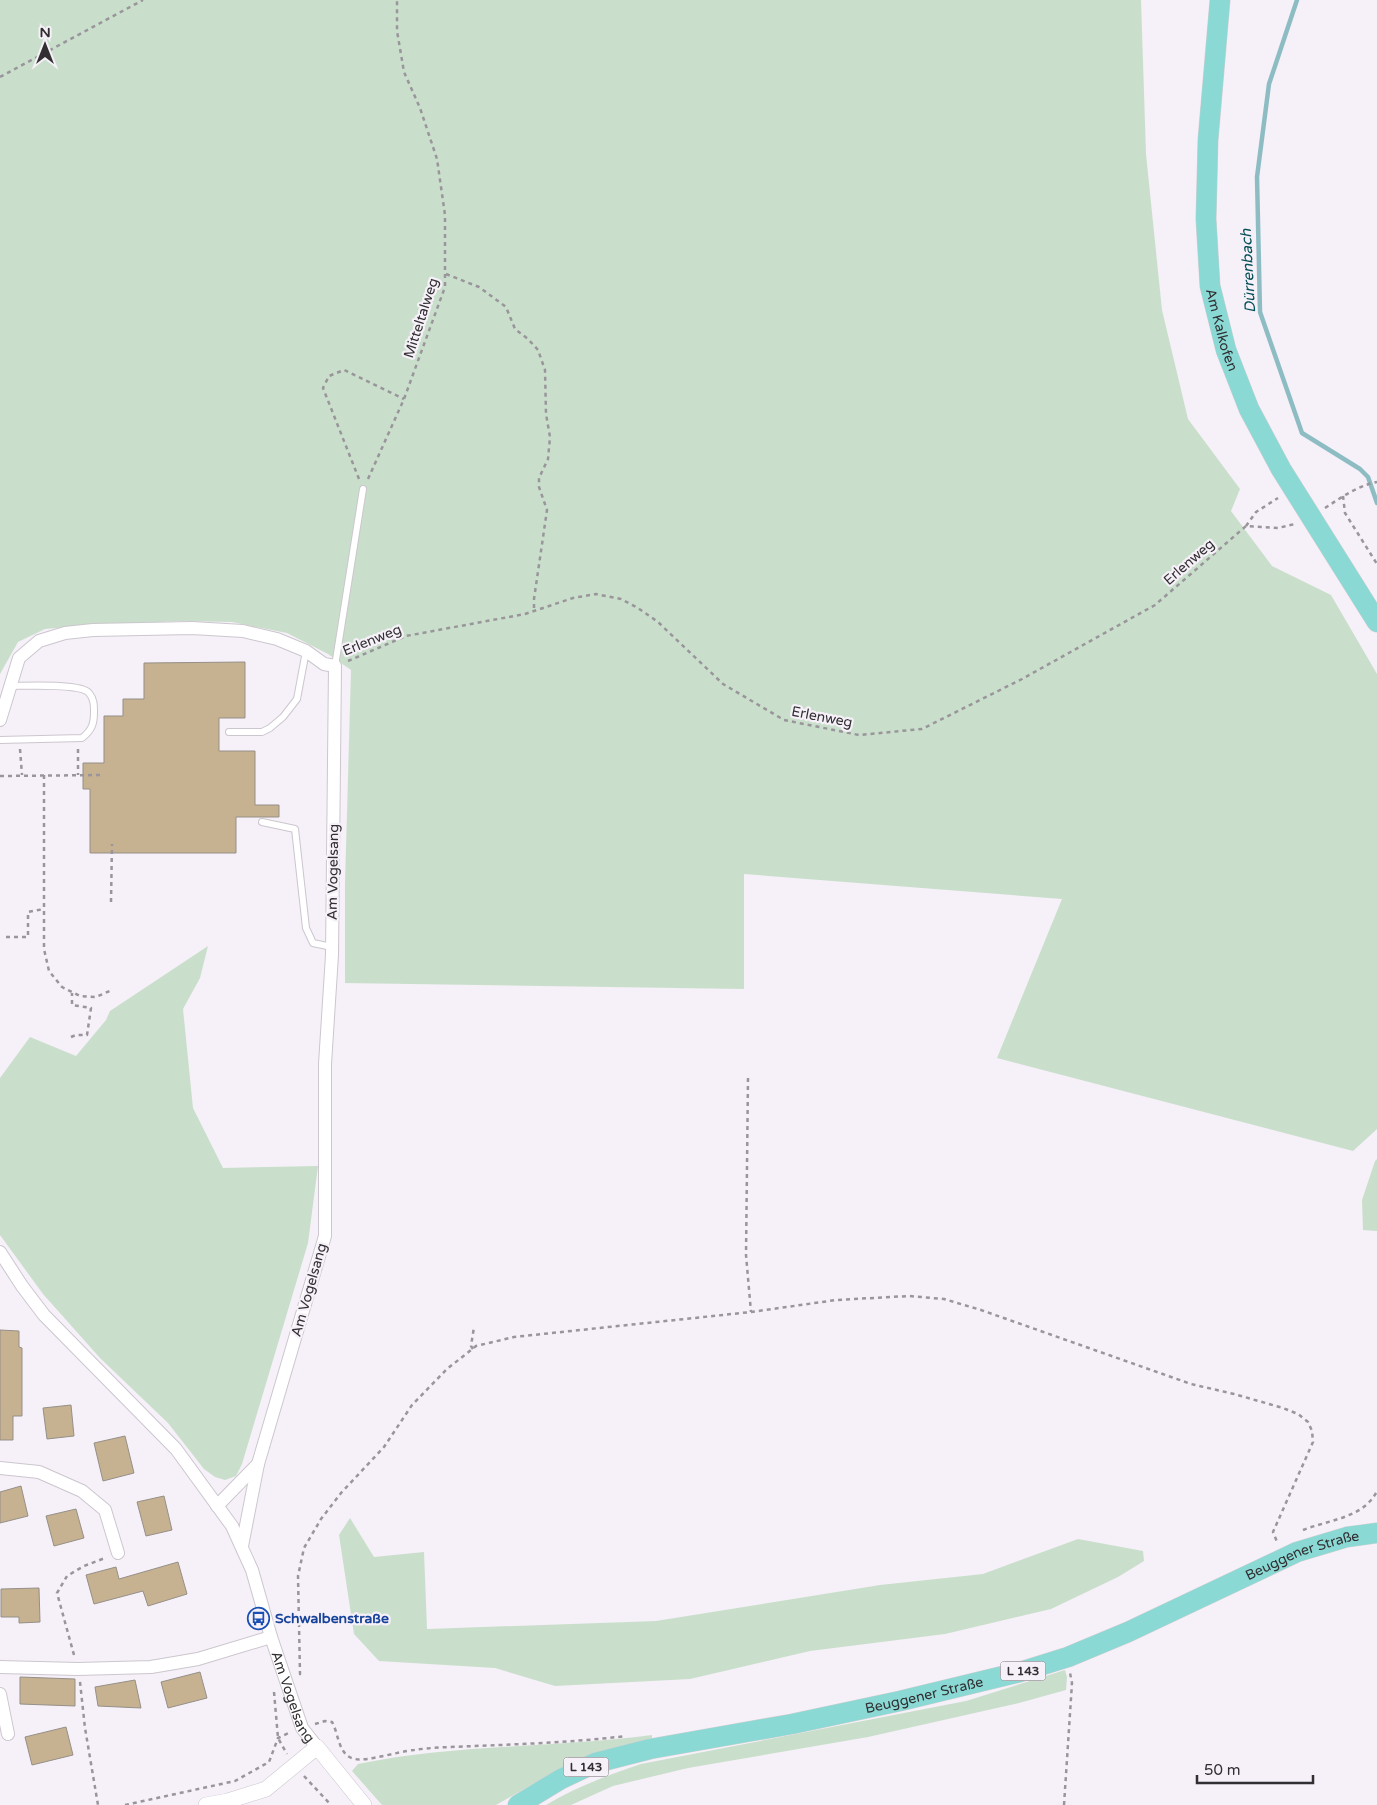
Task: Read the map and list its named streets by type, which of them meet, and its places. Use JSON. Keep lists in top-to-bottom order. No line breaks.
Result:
{"streets":{"main road":["Am Kalkofen","Beuggener Straße","L 143"],"street":["Am Vogelsang"],"path":["Mitteltalweg","Erlenweg"]},"crossings":[["Am Kalkofen","Erlenweg"],["Erlenweg","Am Vogelsang"]],"water":["Dürrenbach"],"places":{"bus stop":["Schwalbenstraße"]},"scale_bar":"50 m","north":"top"}
